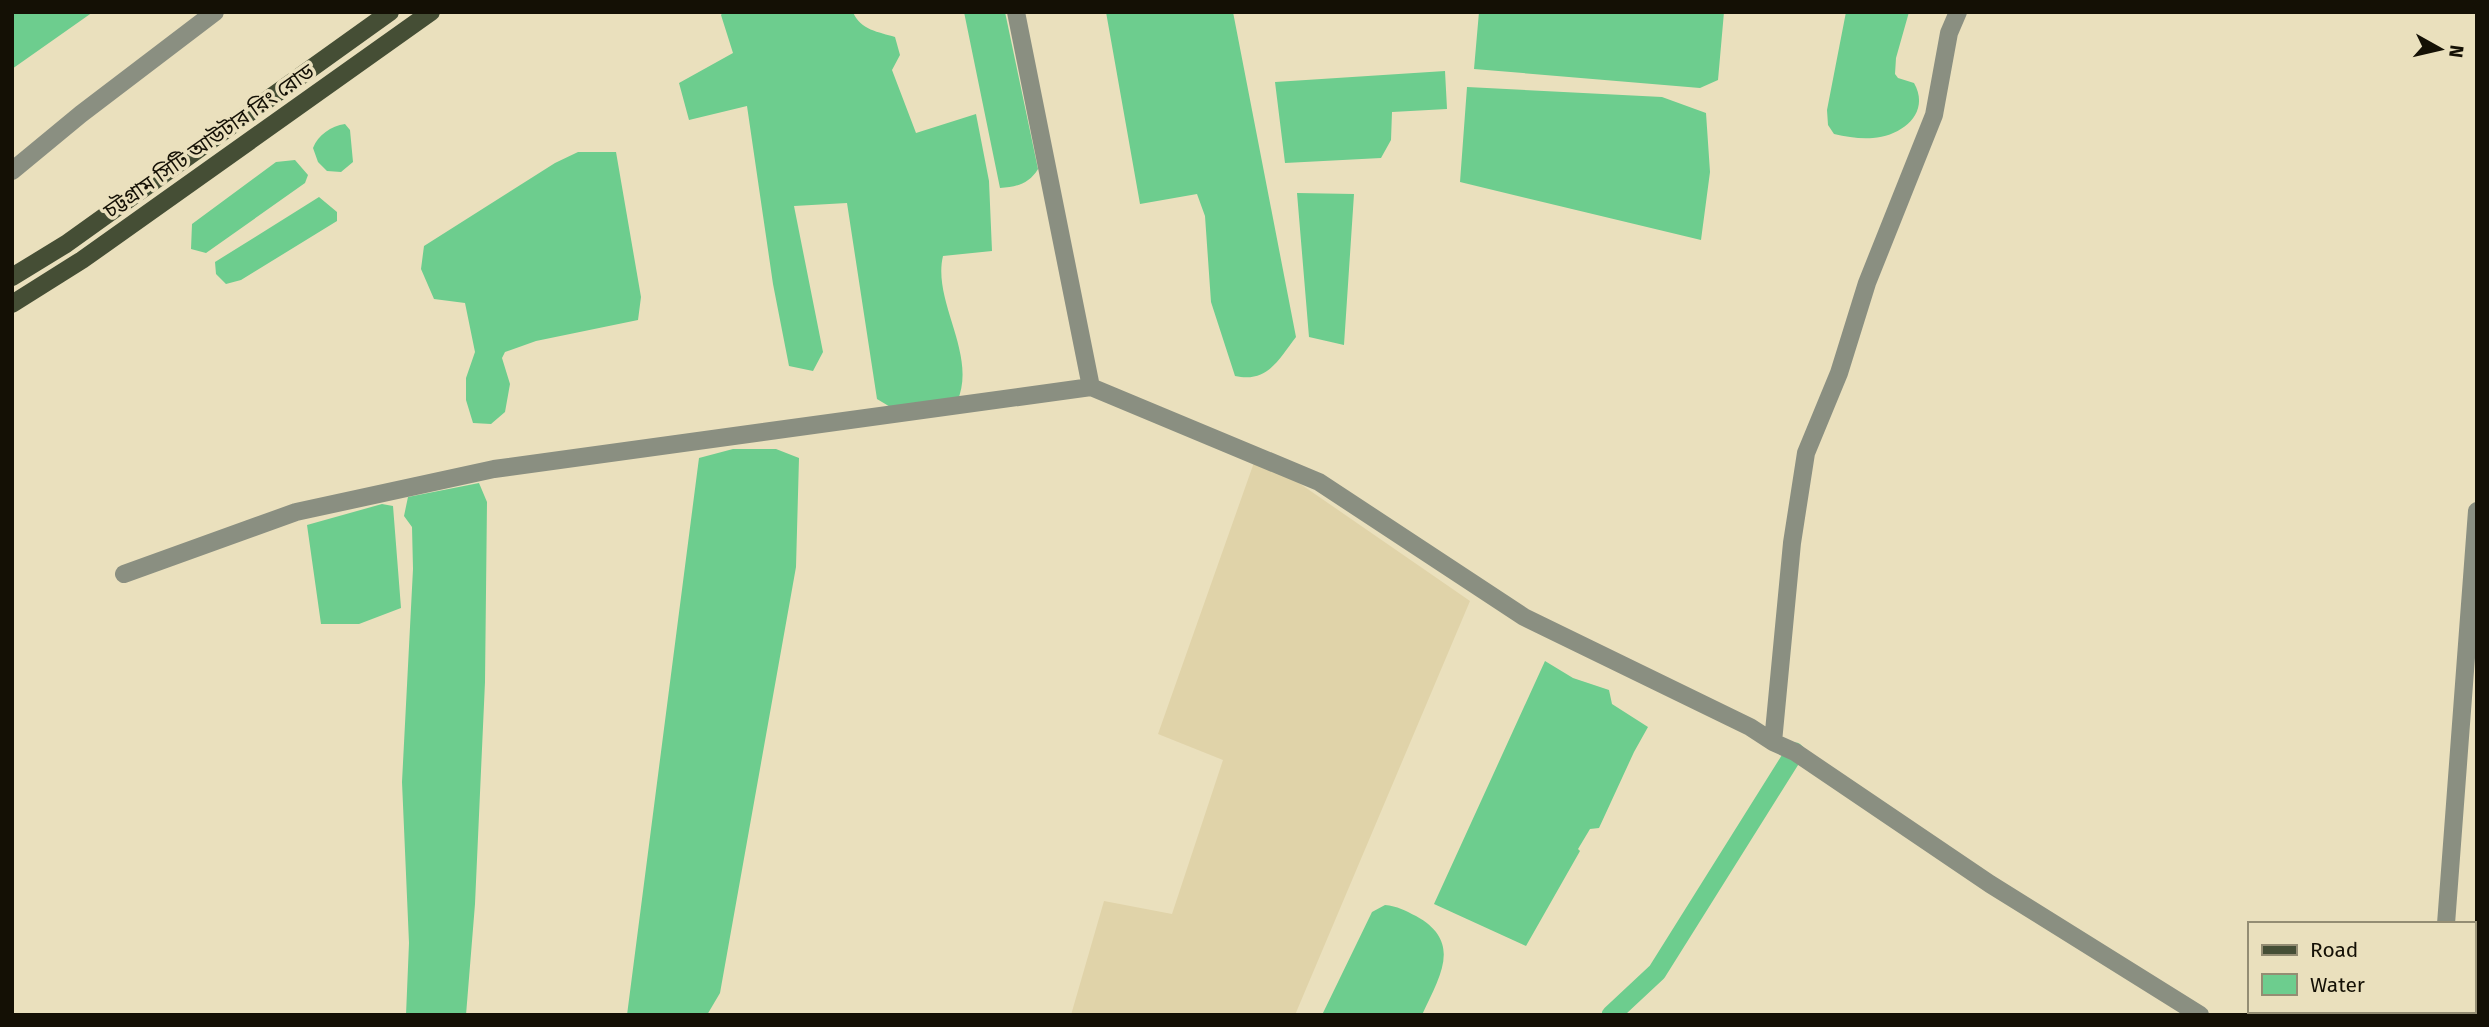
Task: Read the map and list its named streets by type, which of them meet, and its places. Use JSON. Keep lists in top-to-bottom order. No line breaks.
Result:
{"streets":{"main road":["চট্টগ্রাম সিটি আউটার রিং রোড"]},"legend":["Road","Water"],"north":"right"}
